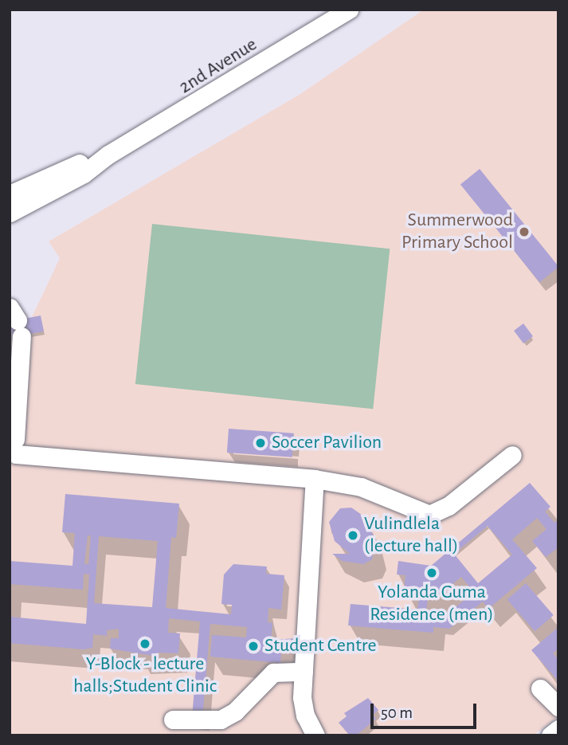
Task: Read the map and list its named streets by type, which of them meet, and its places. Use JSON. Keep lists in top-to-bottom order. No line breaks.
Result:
{"streets":{"street":["2nd Avenue"]},"places":["Summerwood Primary School","Soccer Pavilion","Vulindlela (lecture hall)","Yolanda Guma Residence (men)","Y-Block - lecture halls;Student Clinic","Student Centre"],"scale_bar":"50 m"}
